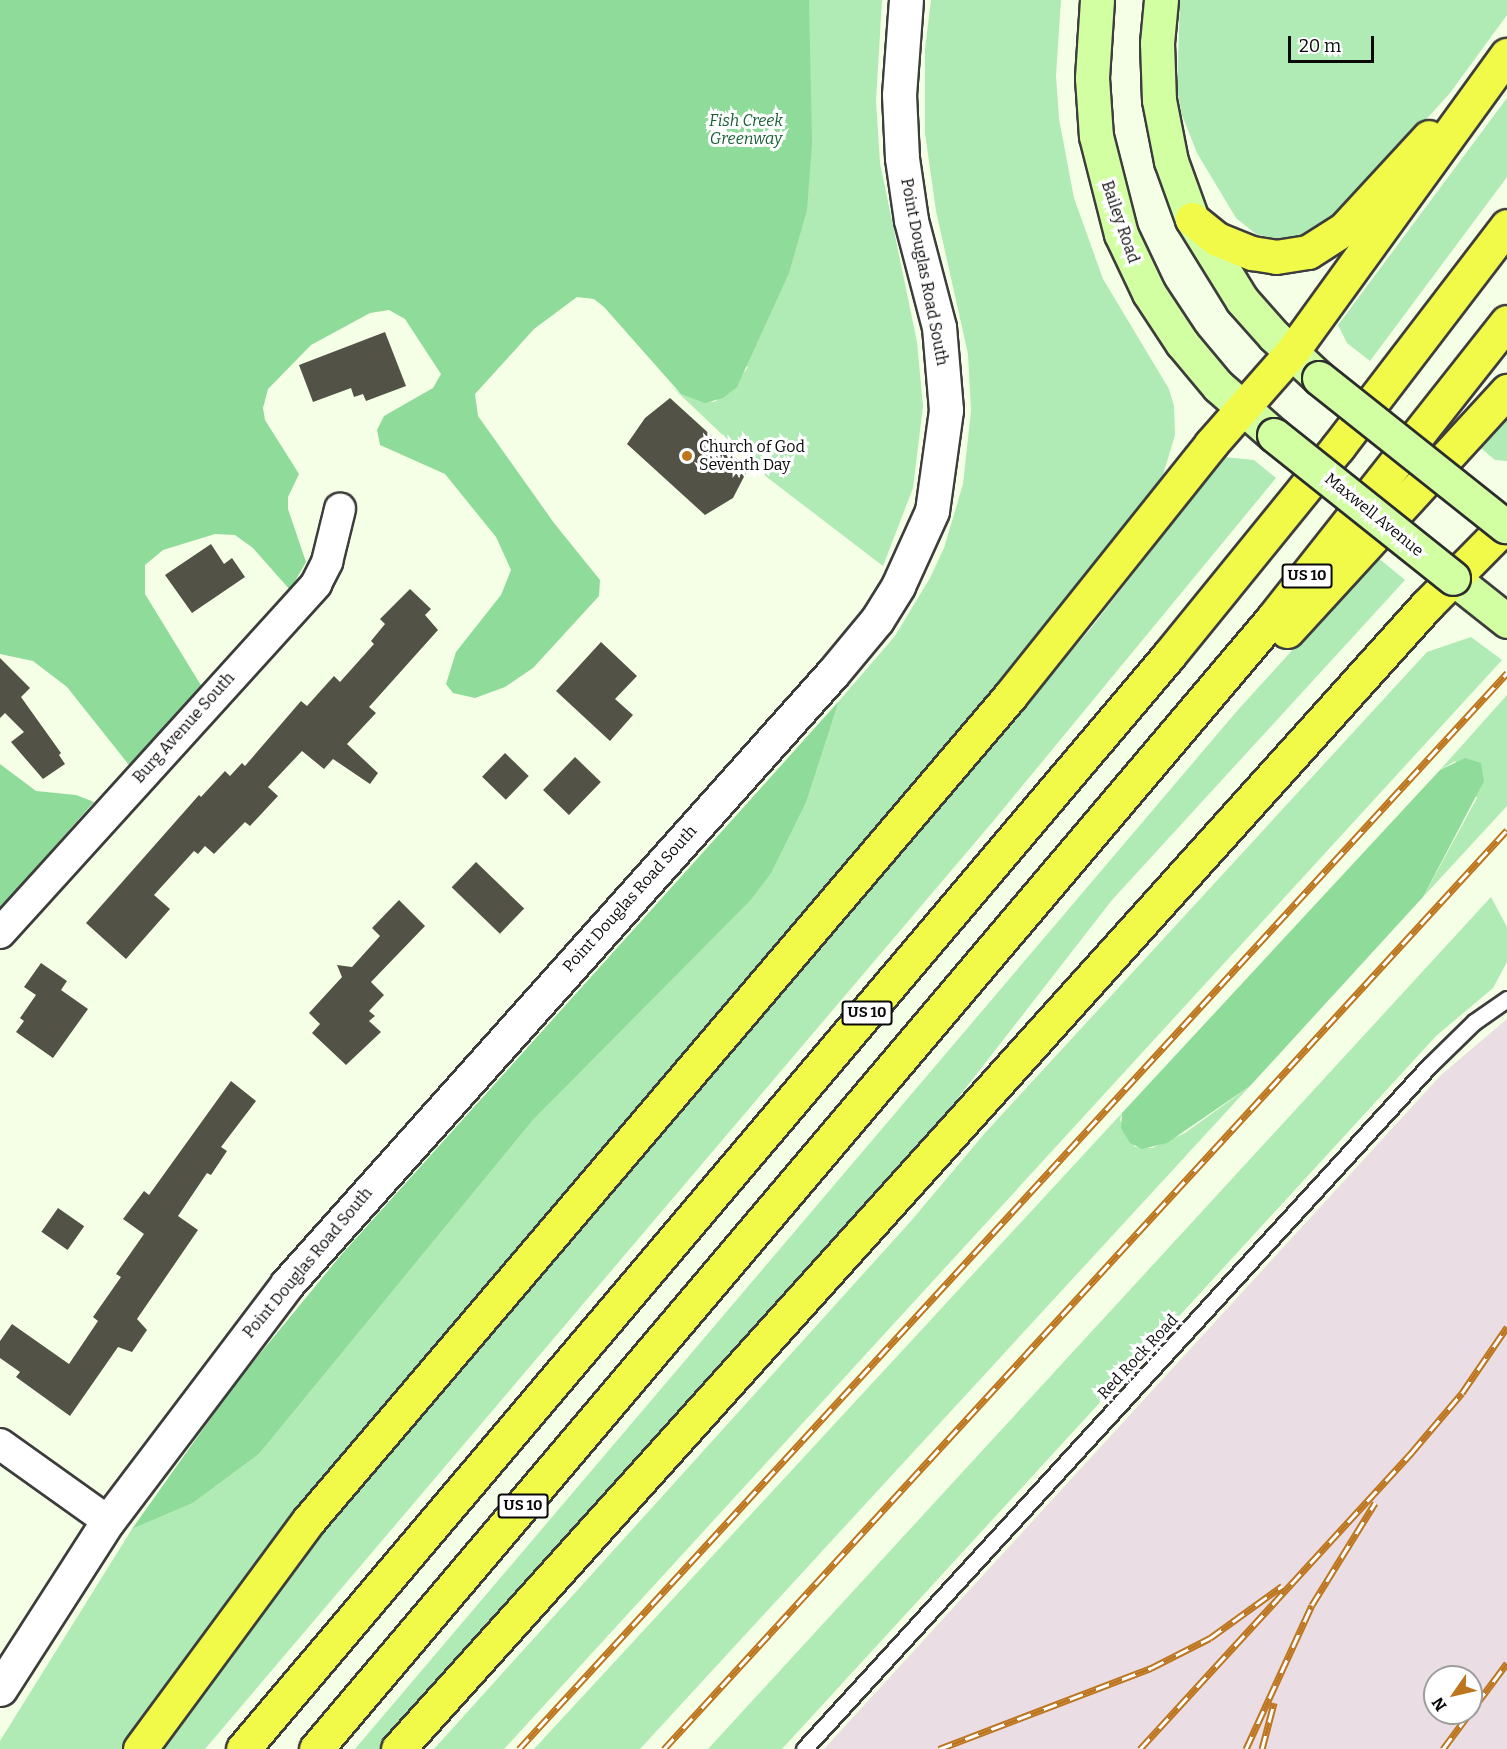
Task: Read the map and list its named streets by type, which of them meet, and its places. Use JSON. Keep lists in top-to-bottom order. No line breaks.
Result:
{"streets":{"highway":["US 10"],"main road":["Bailey Road","Maxwell Avenue"],"street":["Point Douglas Road South","Burg Avenue South"],"lane":["Red Rock Road"]},"crossings":[["Bailey Road","Maxwell Avenue"]],"parks":["Fish Creek Greenway"],"places":["Church of God Seventh Day"],"scale_bar":"20 m","north":"bottom left"}
